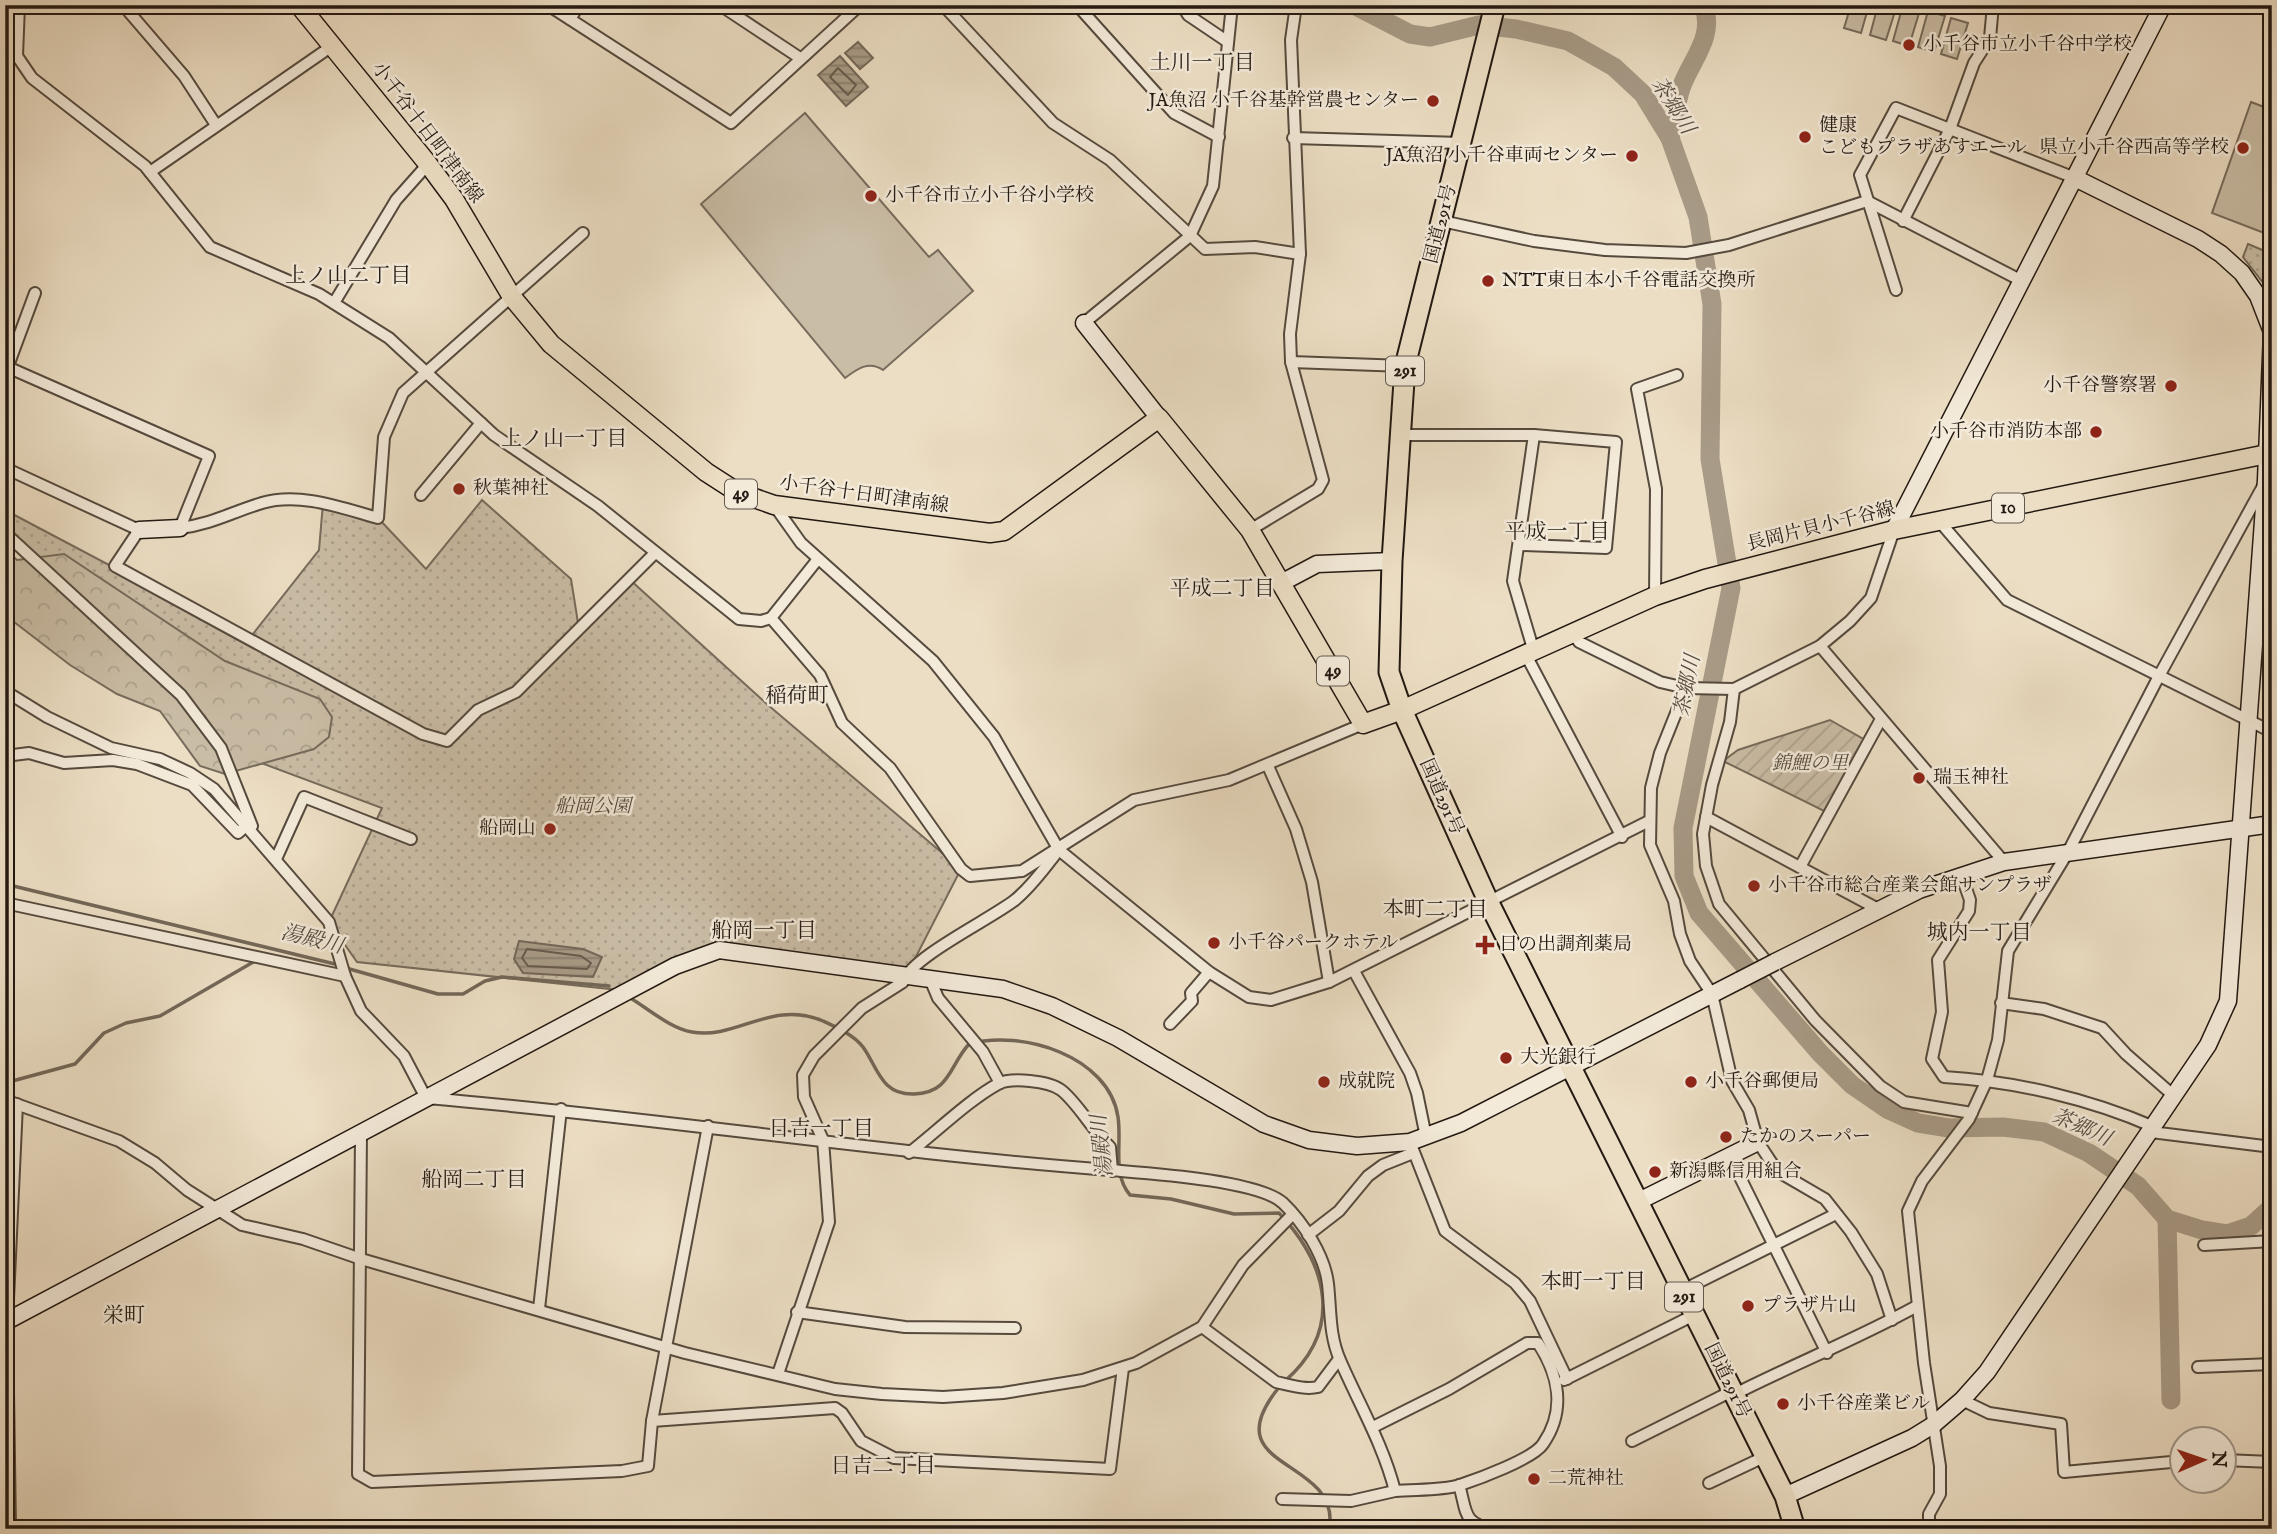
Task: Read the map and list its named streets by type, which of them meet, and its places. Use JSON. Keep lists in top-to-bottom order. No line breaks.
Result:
{"streets":{"highway":["国道291号","291"],"main road":["小千谷十日町津南線","49","10","長岡片貝小千谷線"]},"crossings":[["小千谷十日町津南線","49"],["国道291号","長岡片貝小千谷線"]],"districts":["土川一丁目","上ノ山二丁目","上ノ山一丁目","平成一丁目","平成二丁目","稲荷町","本町二丁目","船岡一丁目","城内一丁目","日吉一丁目","船岡二丁目","本町一丁目","栄町","日吉二丁目"],"water":["茶郷川","湯殿川"],"parks":["錦鯉の里","船岡公園"],"places":{"other":["小千谷市立小千谷中学校","JA魚沼 小千谷基幹営農センター","健康 こどもプラザあすエール","県立小千谷西高等学校","JA魚沼 小千谷車両センター","小千谷市立小千谷小学校","NTT東日本小千谷電話交換所","小千谷警察署","小千谷市消防本部","秋葉神社","瑞玉神社","船岡山","小千谷市総合産業会館サンプラザ","小千谷パークホテル","大光銀行","成就院","小千谷郵便局","たかのスーパー","新潟縣信用組合","プラザ片山","小千谷産業ビル","二荒神社"],"health":["日の出調剤薬局"]},"north":"right"}
